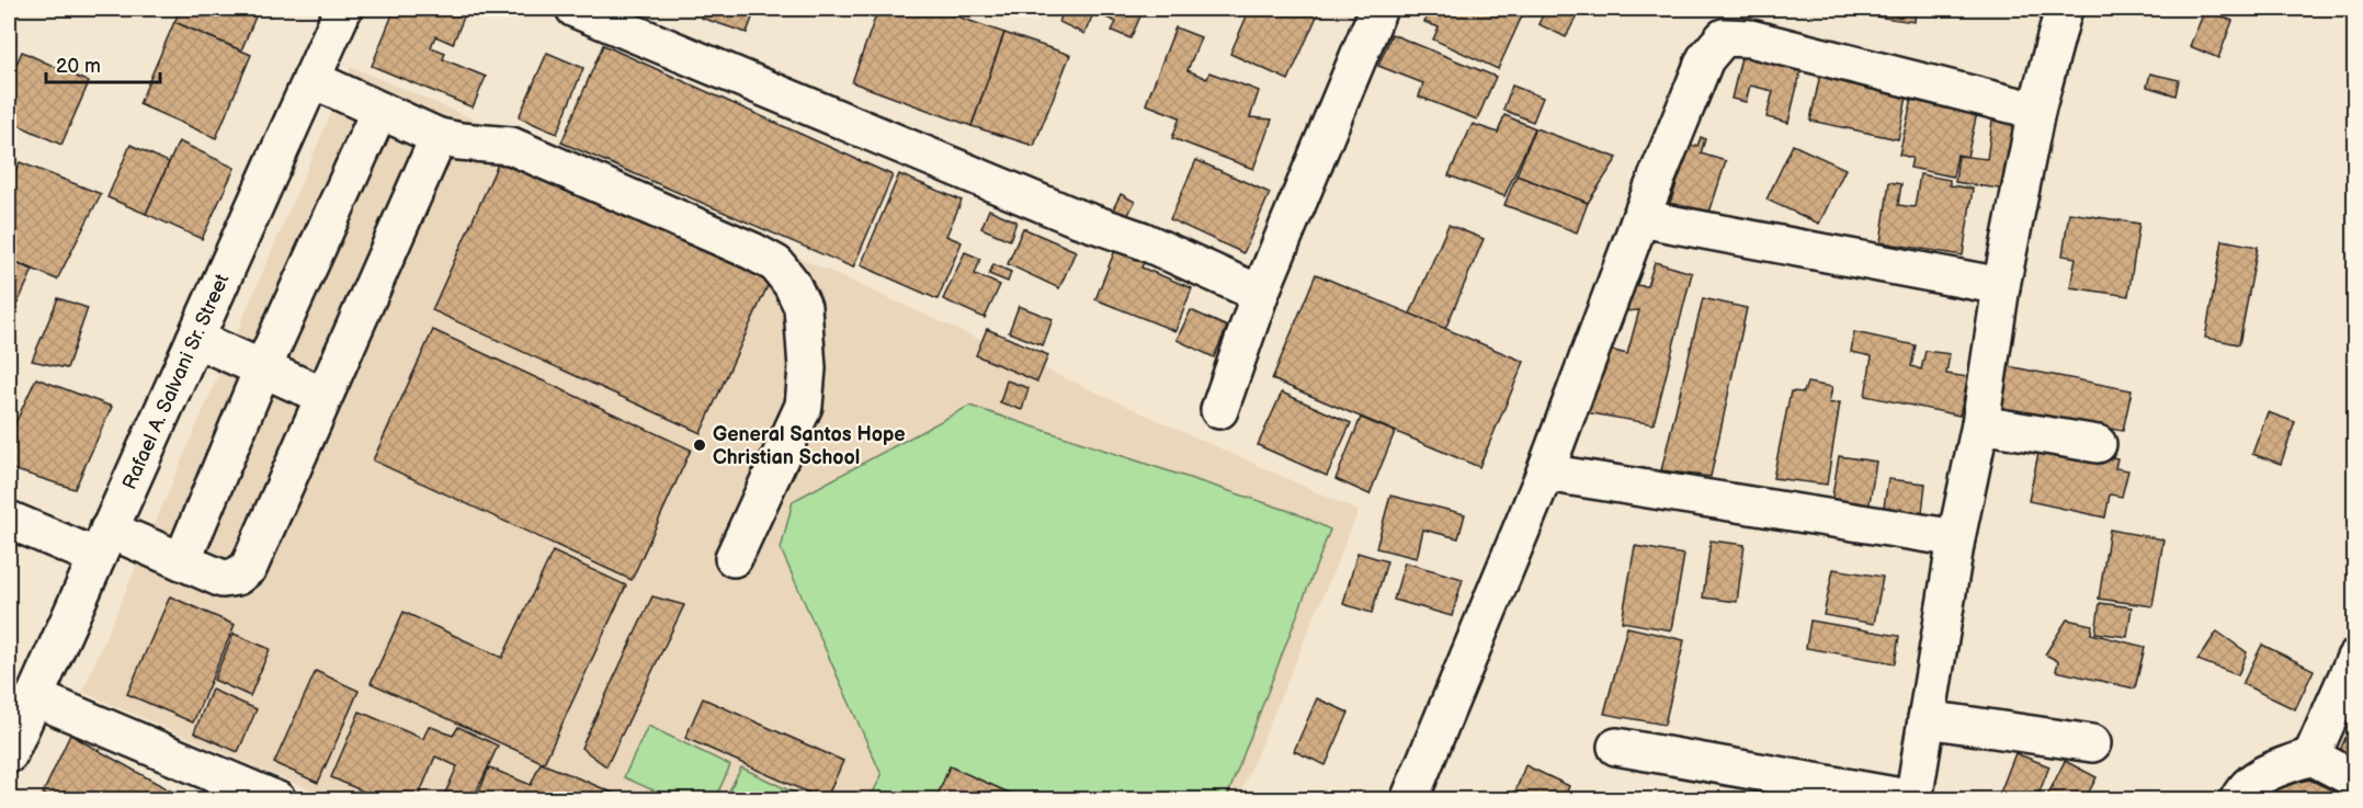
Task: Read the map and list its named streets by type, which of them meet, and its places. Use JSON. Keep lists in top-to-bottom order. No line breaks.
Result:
{"streets":{"street":["Rafael A. Salvani Sr. Street"]},"places":["General Santos Hope Christian School"],"scale_bar":"20 m"}
